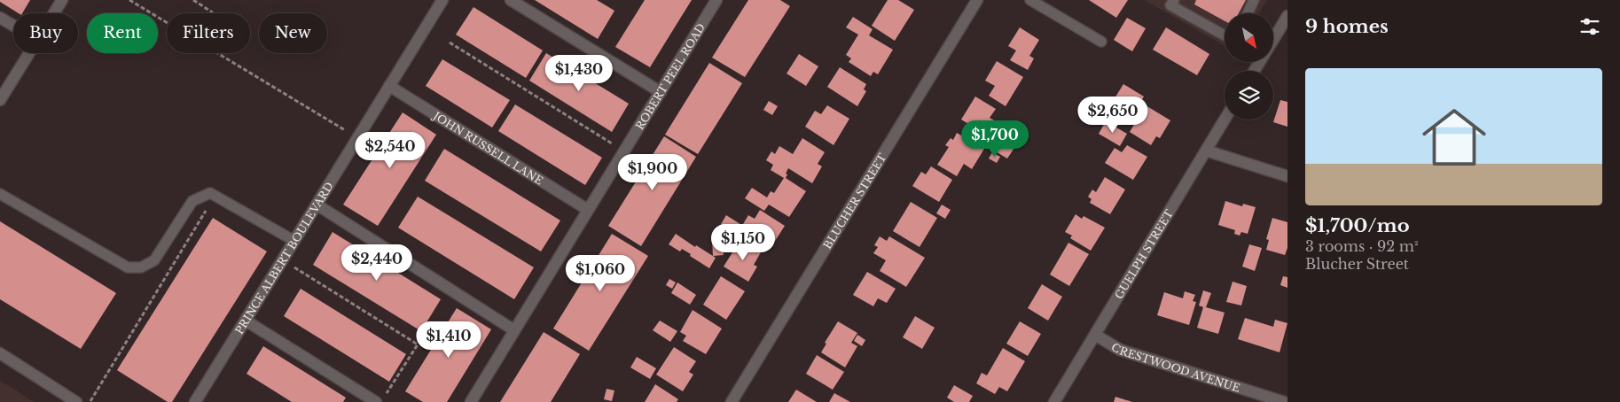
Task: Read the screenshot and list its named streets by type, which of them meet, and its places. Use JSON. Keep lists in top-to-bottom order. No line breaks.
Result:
{"streets":{"street":["ROBERT PEEL ROAD","JOHN RUSSELL LANE","BLUCHER STREET","GUELPH STREET","PRINCE ALBERT BOULEVARD","CRESTWOOD AVENUE"]},"crossings":[["ROBERT PEEL ROAD","JOHN RUSSELL LANE"],["JOHN RUSSELL LANE","PRINCE ALBERT BOULEVARD"],["GUELPH STREET","CRESTWOOD AVENUE"]],"north":"bottom right","page":{"heading":"9 homes","chip":["Buy","Rent","Filters","New"],"list":[{"name":"$1,700/mo","note":"3 rooms · 92 m² · Blucher Street"}],"price":["$1,430","$2,650","$1,700","$2,540","$1,900","$1,150","$2,440","$1,060","$1,410"]}}
